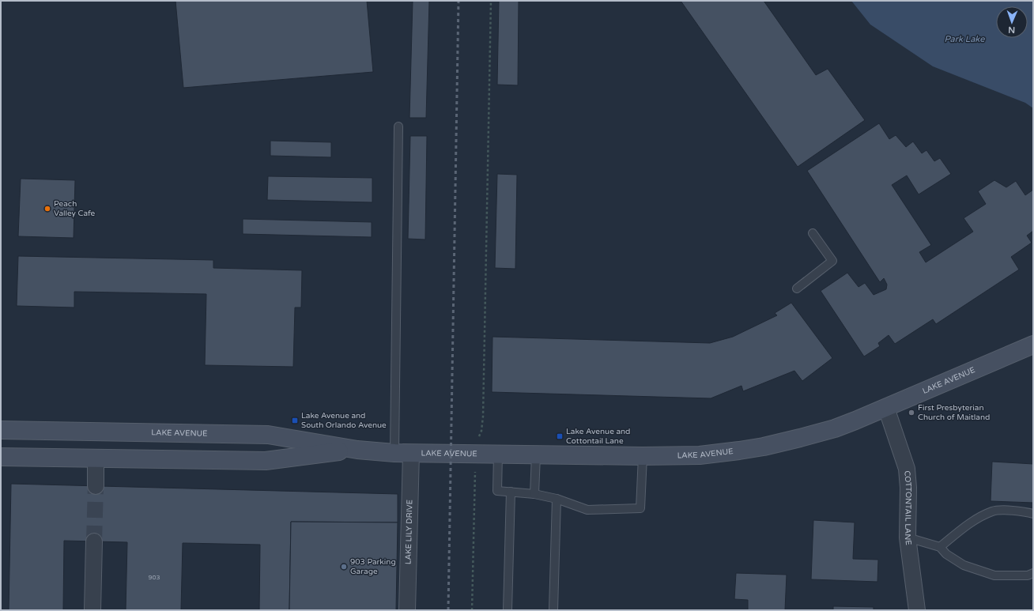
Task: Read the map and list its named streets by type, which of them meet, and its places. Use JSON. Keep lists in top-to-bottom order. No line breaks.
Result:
{"streets":{"main road":["LAKE AVENUE"],"street":["COTTONTAIL LANE","LAKE LILY DRIVE"]},"crossings":[["LAKE AVENUE","COTTONTAIL LANE"],["LAKE AVENUE","LAKE LILY DRIVE"]],"water":["Park Lake"],"places":{"other":["Peach Valley Cafe","First Presbyterian Church of Maitland","903 Parking Garage"],"transit":["Lake Avenue and South Orlando Avenue","Lake Avenue and Cottontail Lane"]},"house_numbers":["903"],"north":"bottom"}
